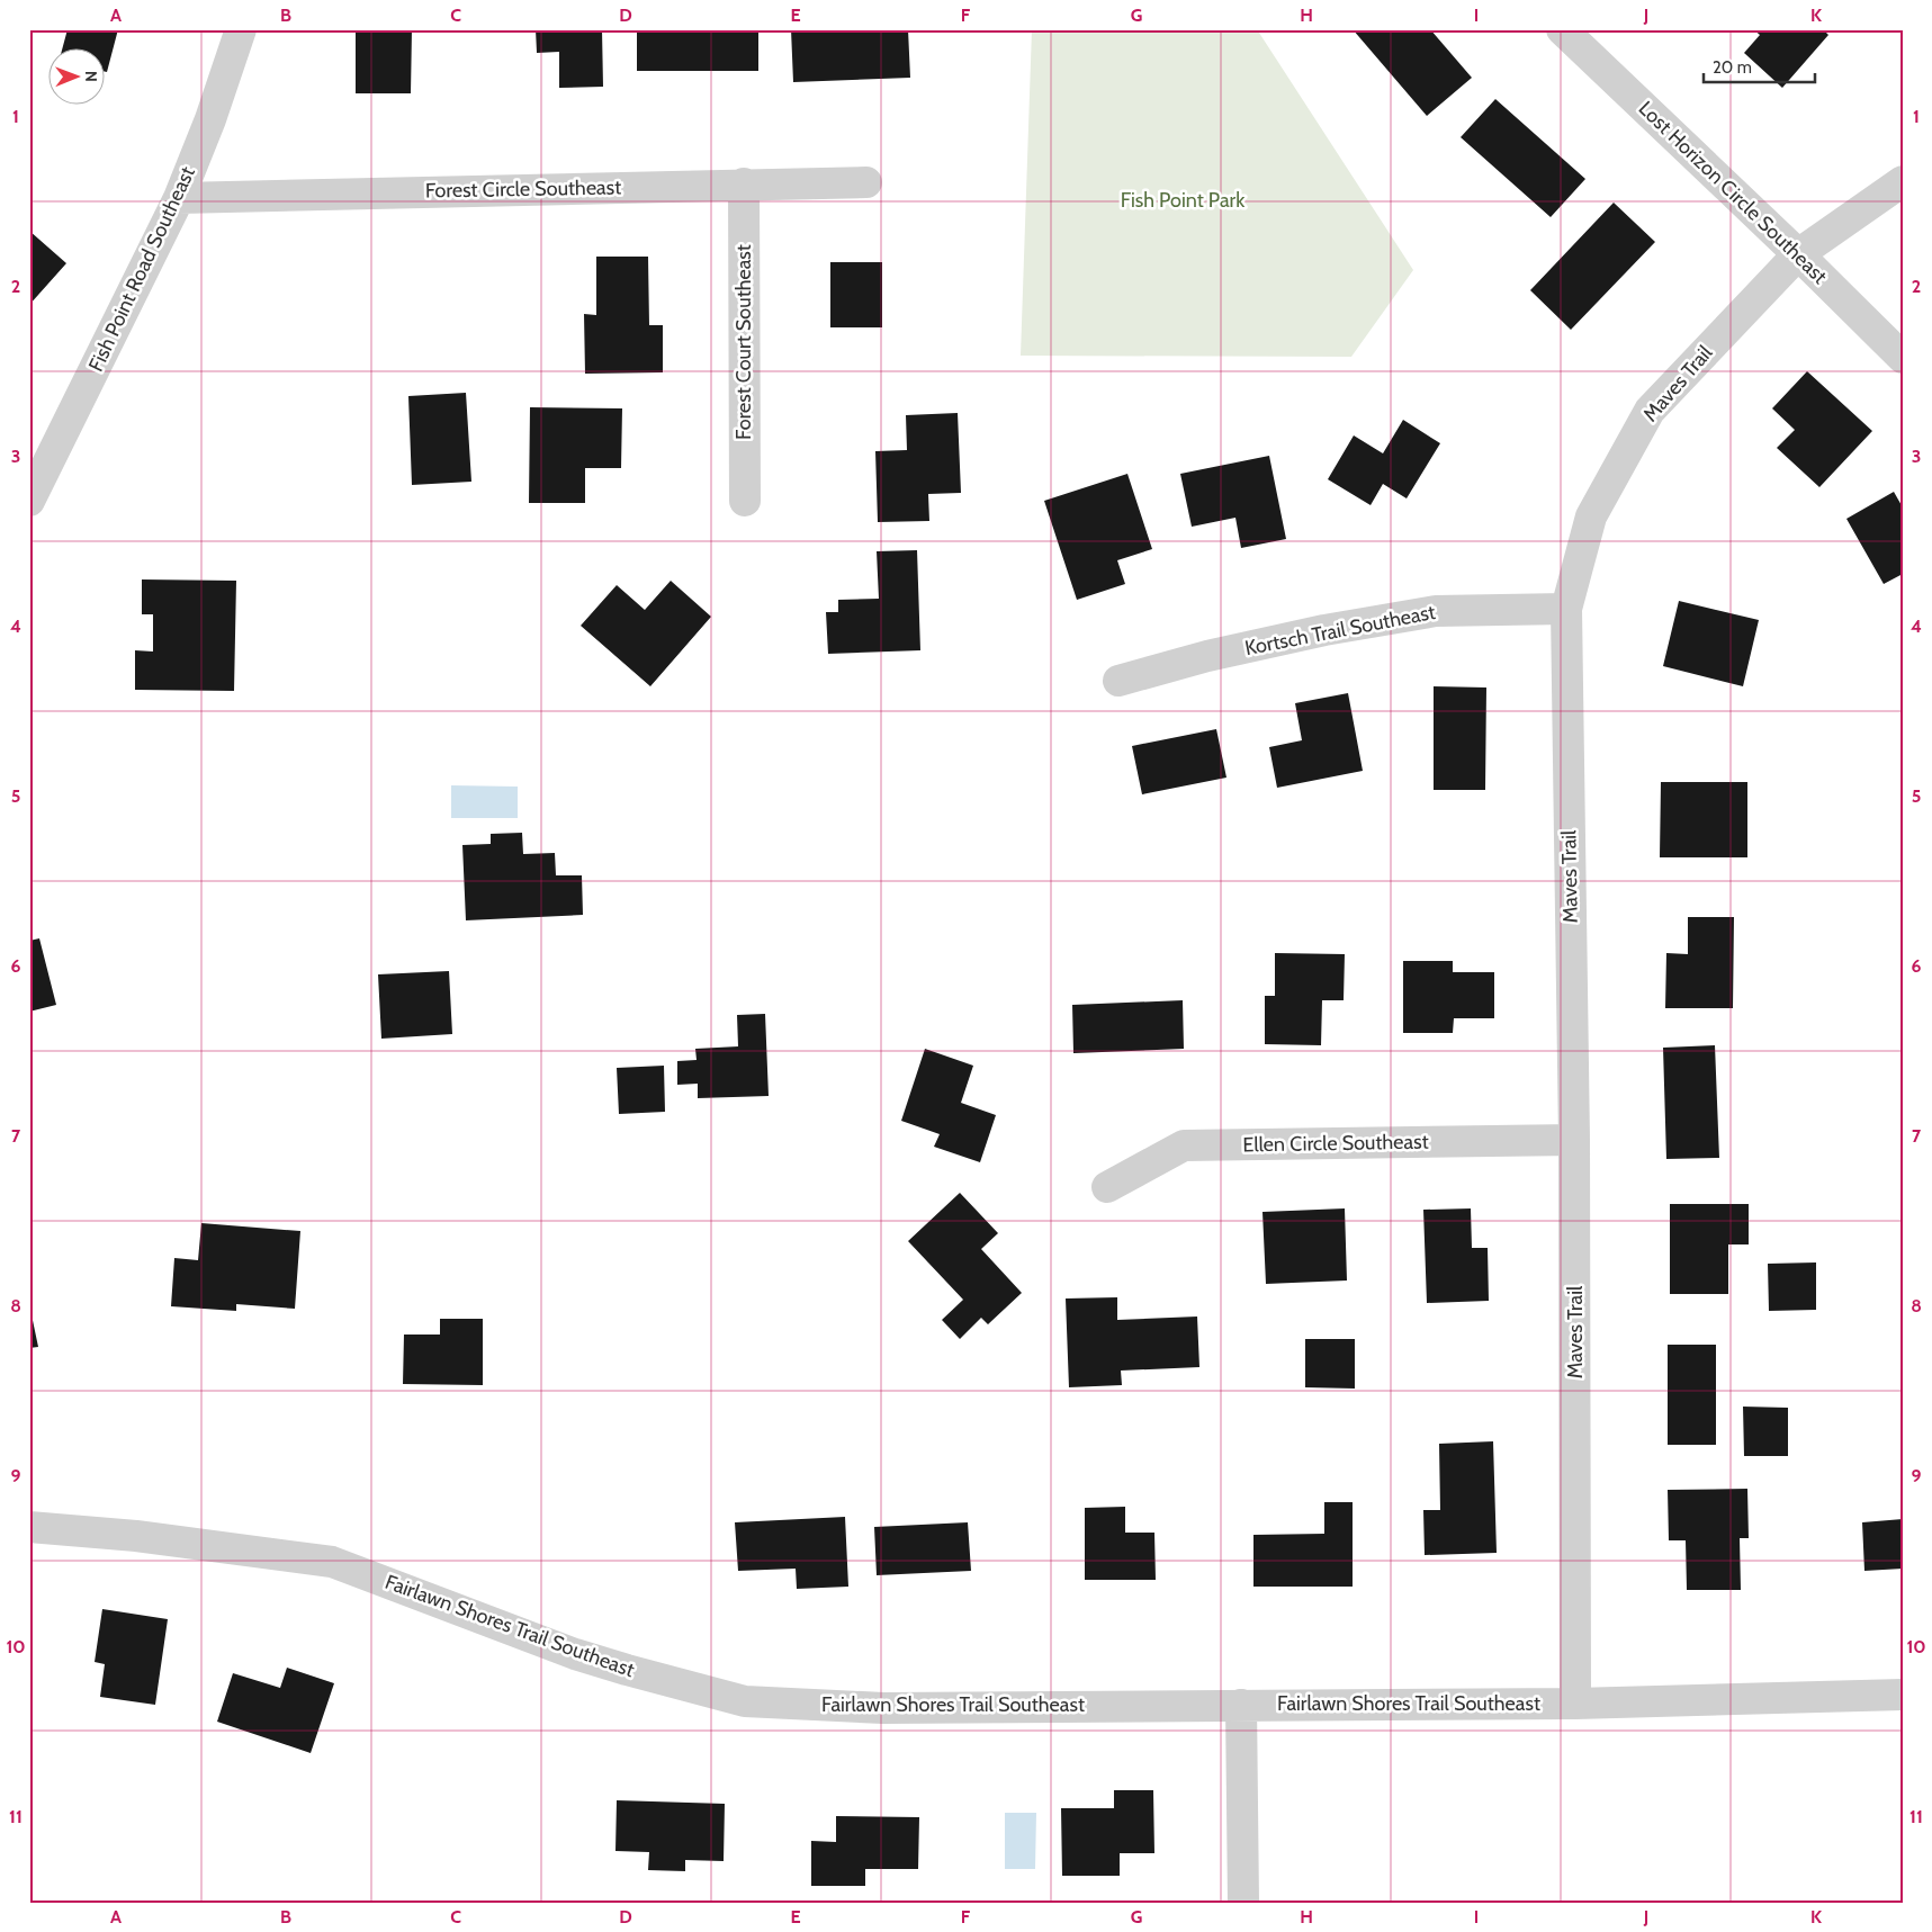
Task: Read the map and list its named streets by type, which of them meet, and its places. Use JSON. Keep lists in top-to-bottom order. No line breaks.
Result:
{"streets":{"street":["Forest Circle Southeast","Lost Horizon Circle Southeast","Fish Point Road Southeast","Forest Court Southeast","Maves Trail","Kortsch Trail Southeast","Ellen Circle Southeast","Fairlawn Shores Trail Southeast"]},"crossings":[["Forest Circle Southeast","Fish Point Road Southeast"],["Forest Circle Southeast","Forest Court Southeast"],["Lost Horizon Circle Southeast","Maves Trail"],["Maves Trail","Kortsch Trail Southeast"],["Maves Trail","Ellen Circle Southeast"],["Maves Trail","Fairlawn Shores Trail Southeast"]],"parks":["Fish Point Park"],"scale_bar":"20 m","north":"right","grid":{"columns":["A","B","C","D","E","F","G","H","I","J","K"],"rows":["1","2","3","4","5","6","7","8","9","10","11"]}}
